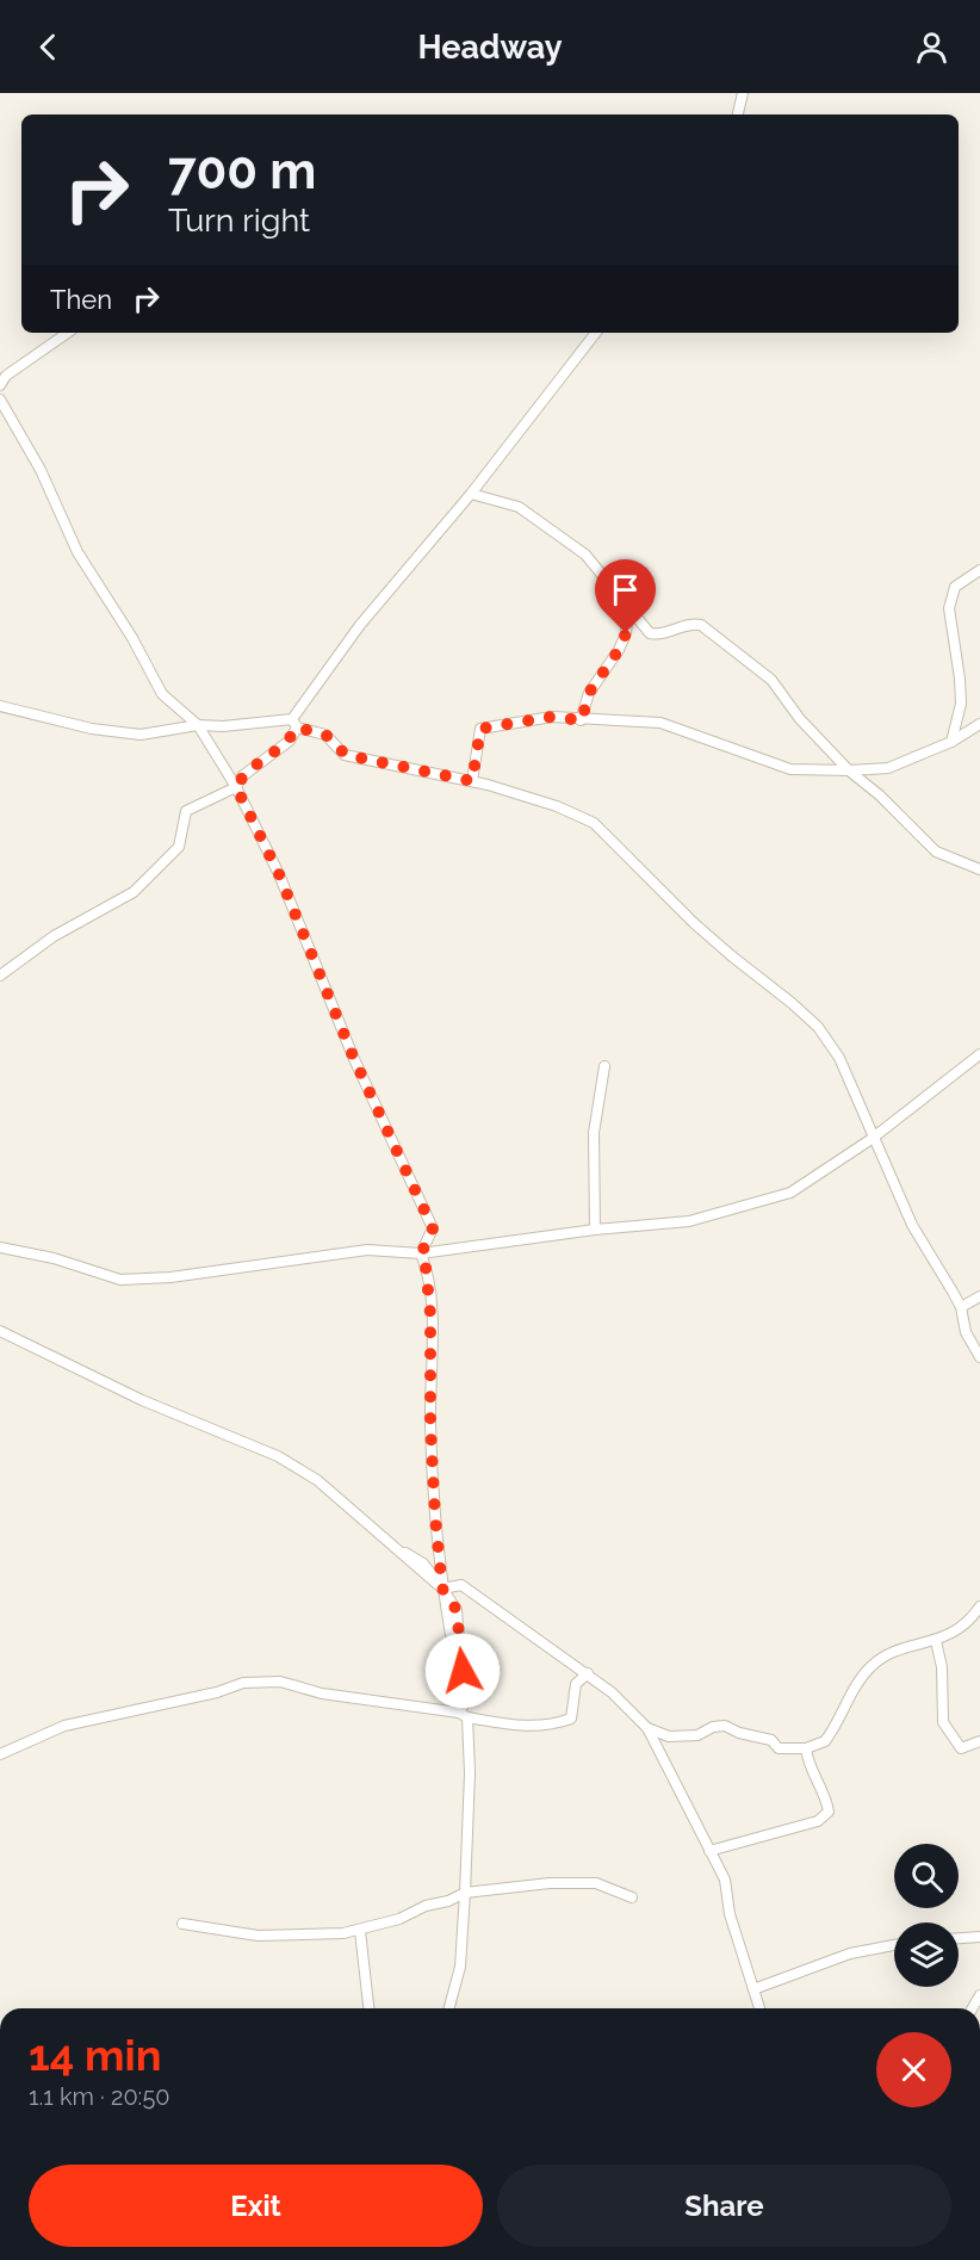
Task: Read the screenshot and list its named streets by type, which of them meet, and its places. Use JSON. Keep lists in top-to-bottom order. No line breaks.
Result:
{"page":{"header":"Headway","turn":["700 m","Turn right"],"then":"Then","heading":["14 min","1.1 km · 20:50"],"buttons":["Exit","Share"]}}
